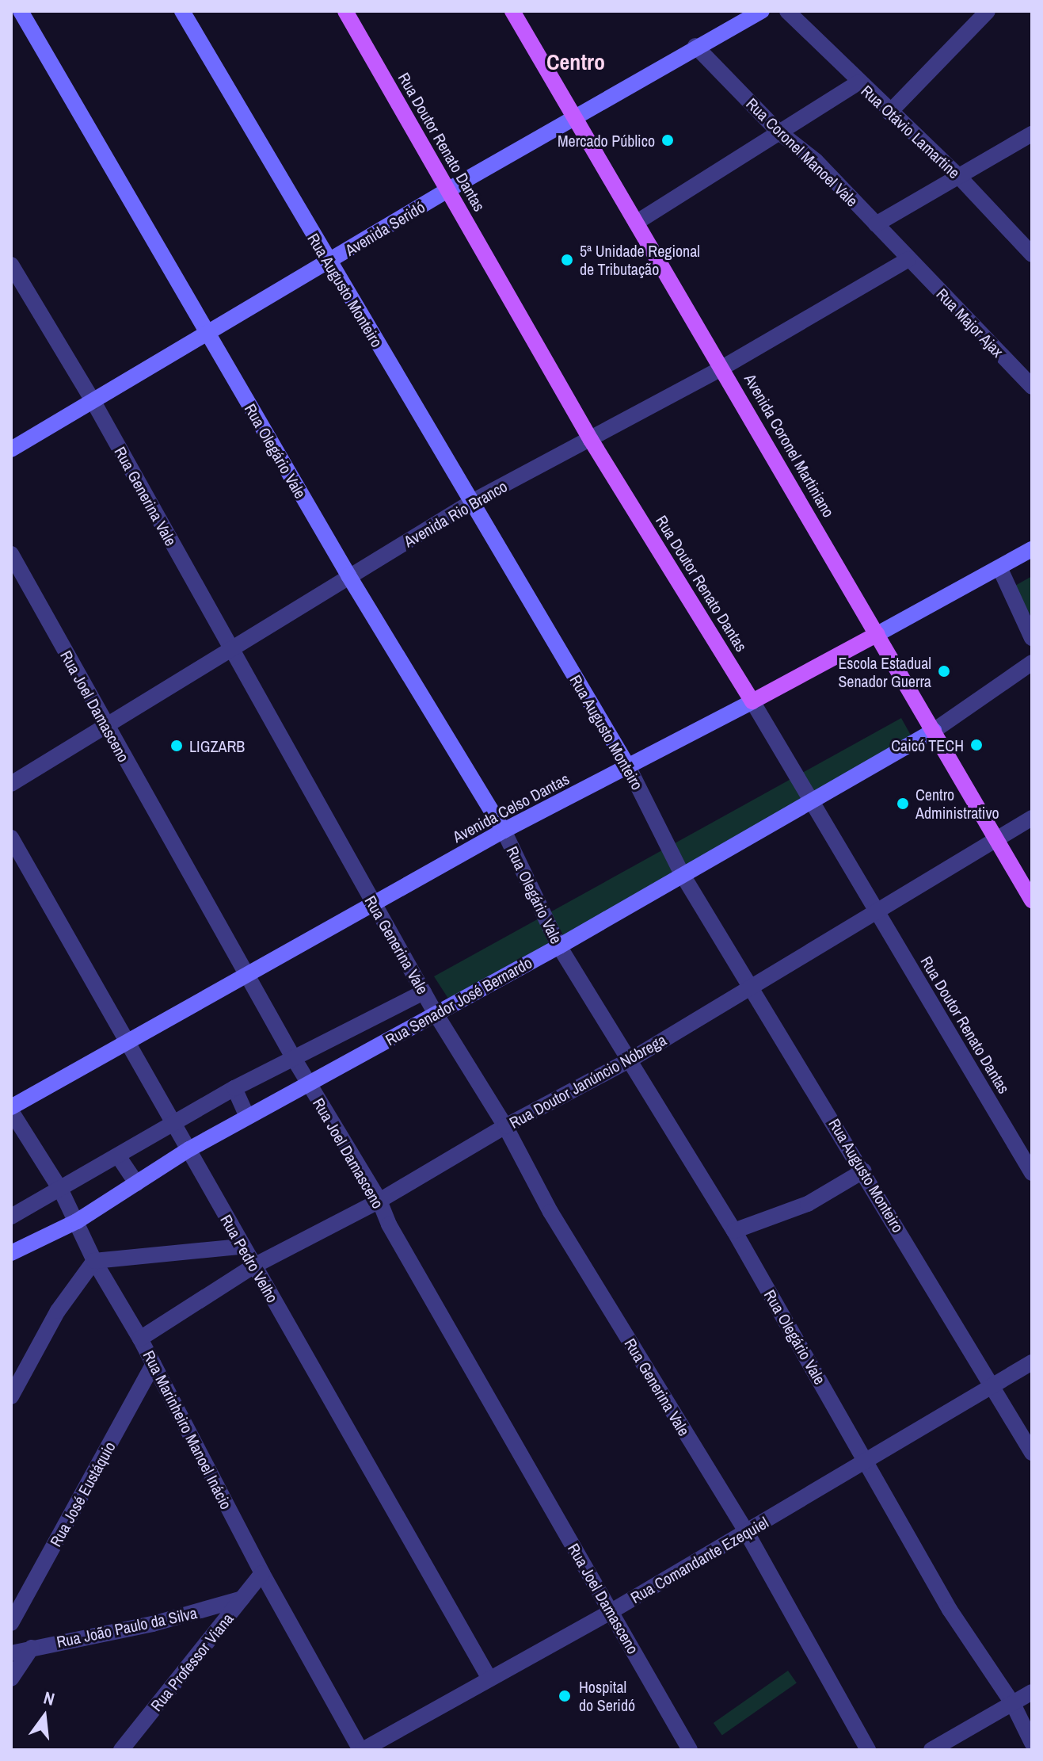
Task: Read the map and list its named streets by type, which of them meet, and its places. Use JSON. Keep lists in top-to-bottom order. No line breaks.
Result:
{"streets":{"main road":["Rua Doutor Renato Dantas","Avenida Seridó","Rua Augusto Monteiro","Avenida Coronel Martiniano","Rua Olegário Vale","Avenida Celso Dantas","Rua Senador José Bernardo"],"street":["Rua Otávio Lamartine","Rua Coronel Manoel Vale","Rua Major Ajax","Rua Generina Vale","Avenida Rio Branco","Rua Joel Damasceno","Rua Doutor Janúncio Nóbrega","Rua Pedro Velho","Rua Marinheiro Manoel Inácio","Rua José Eustáquio","Rua Comandante Ezequiel","Rua João Paulo da Silva","Rua Professor Viana"]},"crossings":[["Rua Doutor Renato Dantas","Avenida Seridó"],["Rua Doutor Renato Dantas","Avenida Rio Branco"],["Rua Doutor Renato Dantas","Avenida Celso Dantas"],["Rua Doutor Renato Dantas","Rua Senador José Bernardo"],["Rua Doutor Renato Dantas","Rua Doutor Janúncio Nóbrega"],["Rua Coronel Manoel Vale","Avenida Seridó"],["Rua Coronel Manoel Vale","Rua Major Ajax"],["Rua Coronel Manoel Vale","Avenida Rio Branco"],["Avenida Seridó","Rua Augusto Monteiro"],["Avenida Seridó","Avenida Coronel Martiniano"],["Avenida Seridó","Rua Olegário Vale"],["Avenida Seridó","Rua Generina Vale"],["Rua Augusto Monteiro","Avenida Rio Branco"],["Rua Augusto Monteiro","Avenida Celso Dantas"],["Rua Augusto Monteiro","Rua Senador José Bernardo"],["Rua Augusto Monteiro","Rua Doutor Janúncio Nóbrega"],["Rua Augusto Monteiro","Rua Comandante Ezequiel"],["Rua Major Ajax","Avenida Rio Branco"],["Avenida Coronel Martiniano","Avenida Rio Branco"],["Avenida Coronel Martiniano","Avenida Celso Dantas"],["Avenida Coronel Martiniano","Rua Senador José Bernardo"],["Avenida Coronel Martiniano","Rua Doutor Janúncio Nóbrega"],["Rua Olegário Vale","Avenida Rio Branco"],["Rua Olegário Vale","Avenida Celso Dantas"],["Rua Olegário Vale","Rua Senador José Bernardo"],["Rua Olegário Vale","Rua Doutor Janúncio Nóbrega"],["Rua Olegário Vale","Rua Comandante Ezequiel"],["Rua Generina Vale","Avenida Rio Branco"],["Rua Generina Vale","Avenida Celso Dantas"],["Rua Generina Vale","Rua Senador José Bernardo"],["Rua Generina Vale","Rua Doutor Janúncio Nóbrega"],["Rua Generina Vale","Rua Comandante Ezequiel"],["Avenida Rio Branco","Rua Joel Damasceno"],["Rua Joel Damasceno","Avenida Celso Dantas"],["Rua Joel Damasceno","Rua Senador José Bernardo"],["Rua Joel Damasceno","Rua Doutor Janúncio Nóbrega"],["Rua Joel Damasceno","Rua Comandante Ezequiel"],["Avenida Celso Dantas","Rua Pedro Velho"],["Avenida Celso Dantas","Rua Marinheiro Manoel Inácio"],["Rua Senador José Bernardo","Rua Pedro Velho"],["Rua Senador José Bernardo","Rua Marinheiro Manoel Inácio"],["Rua Doutor Janúncio Nóbrega","Rua Pedro Velho"],["Rua Doutor Janúncio Nóbrega","Rua Marinheiro Manoel Inácio"],["Rua Pedro Velho","Rua Comandante Ezequiel"],["Rua Marinheiro Manoel Inácio","Rua José Eustáquio"],["Rua Marinheiro Manoel Inácio","Rua Comandante Ezequiel"],["Rua Marinheiro Manoel Inácio","Rua Professor Viana"],["Rua João Paulo da Silva","Rua Professor Viana"]],"districts":["Centro"],"places":["Mercado Público","5ª Unidade Regional de Tributação","Escola Estadual Senador Guerra","Caicó TECH","LIGZARB","Centro Administrativo","Hospital do Seridó"],"north":"top"}
